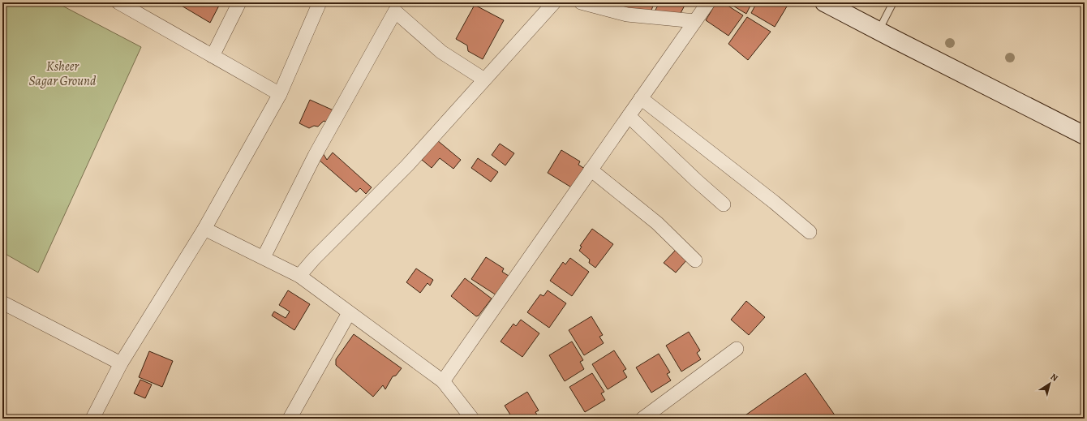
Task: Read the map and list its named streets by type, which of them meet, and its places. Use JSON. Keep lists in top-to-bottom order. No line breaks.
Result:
{"parks":["Ksheer Sagar Ground"],"north":"top right"}
